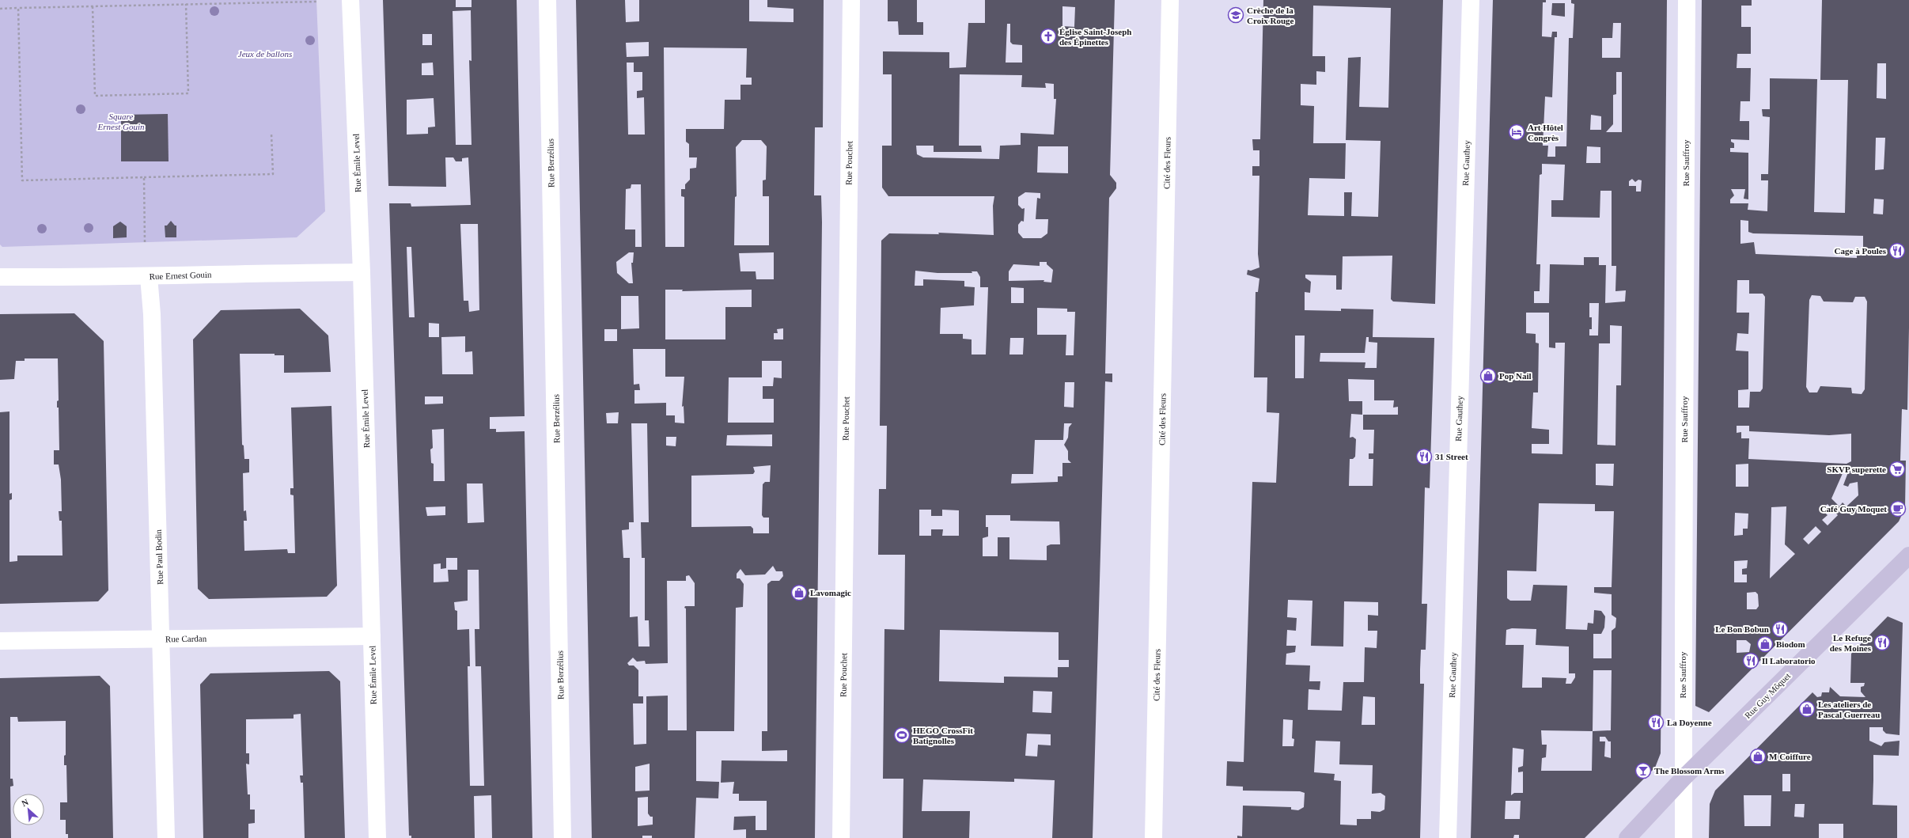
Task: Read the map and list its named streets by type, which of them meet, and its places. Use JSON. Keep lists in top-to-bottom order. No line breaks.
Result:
{"streets":{"main road":["Rue Guy Môquet"],"street":["Rue Émile Level","Rue Berzélius","Rue Pouchet","Cité des Fleurs","Rue Gauthey","Rue Sauffroy","Rue Ernest Gouin","Rue Paul Bodin","Rue Cardan"]},"crossings":[["Rue Émile Level","Rue Ernest Gouin"],["Rue Émile Level","Rue Cardan"],["Rue Sauffroy","Rue Guy Môquet"],["Rue Ernest Gouin","Rue Paul Bodin"],["Rue Paul Bodin","Rue Cardan"]],"parks":["Jeux de ballons","Square Ernest Gouin"],"places":{"school or university":["Crèche de la Croix Rouge"],"church":["Église Saint-Joseph des Épinettes"],"hotel":["Art Hôtel Congrès"],"restaurant":["Cage à Poules","31 Street","Le Bon Bobun","Le Refuge des Moines","Il Laboratorio","La Doyenne"],"shop":["Pop Nail","Lavomagic","Biodom","Les ateliers de Pascal Guerreau","M Coiffure"],"supermarket":["SKVP superette"],"cafe":["Café Guy Moquet"],"sports":["HEGO CrossFit Batignolles"],"bar":["The Blossom Arms"]},"north":"top left"}
